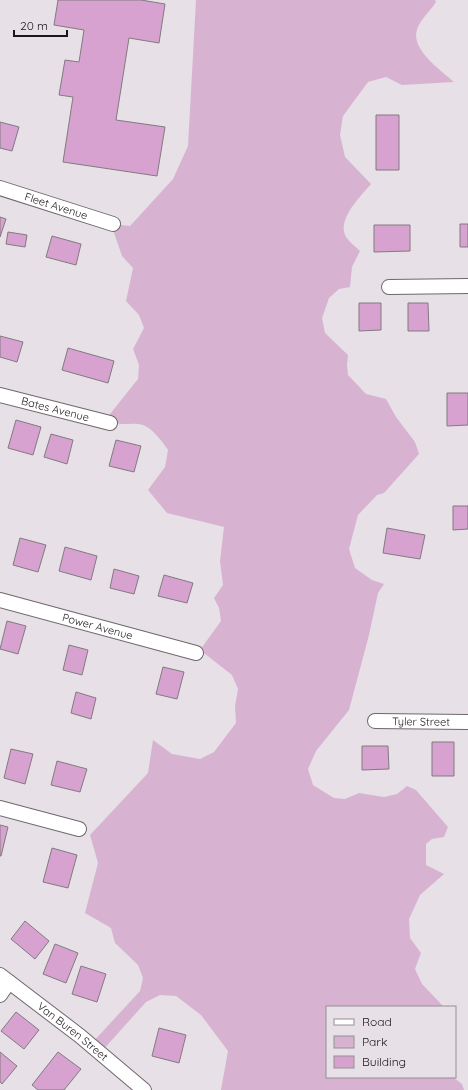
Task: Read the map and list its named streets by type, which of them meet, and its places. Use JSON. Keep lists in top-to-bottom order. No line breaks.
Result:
{"streets":{"street":["Fleet Avenue","Bates Avenue","Power Avenue","Tyler Street","Van Buren Street"]},"legend":["Road","Park","Building"],"scale_bar":"20 m"}
